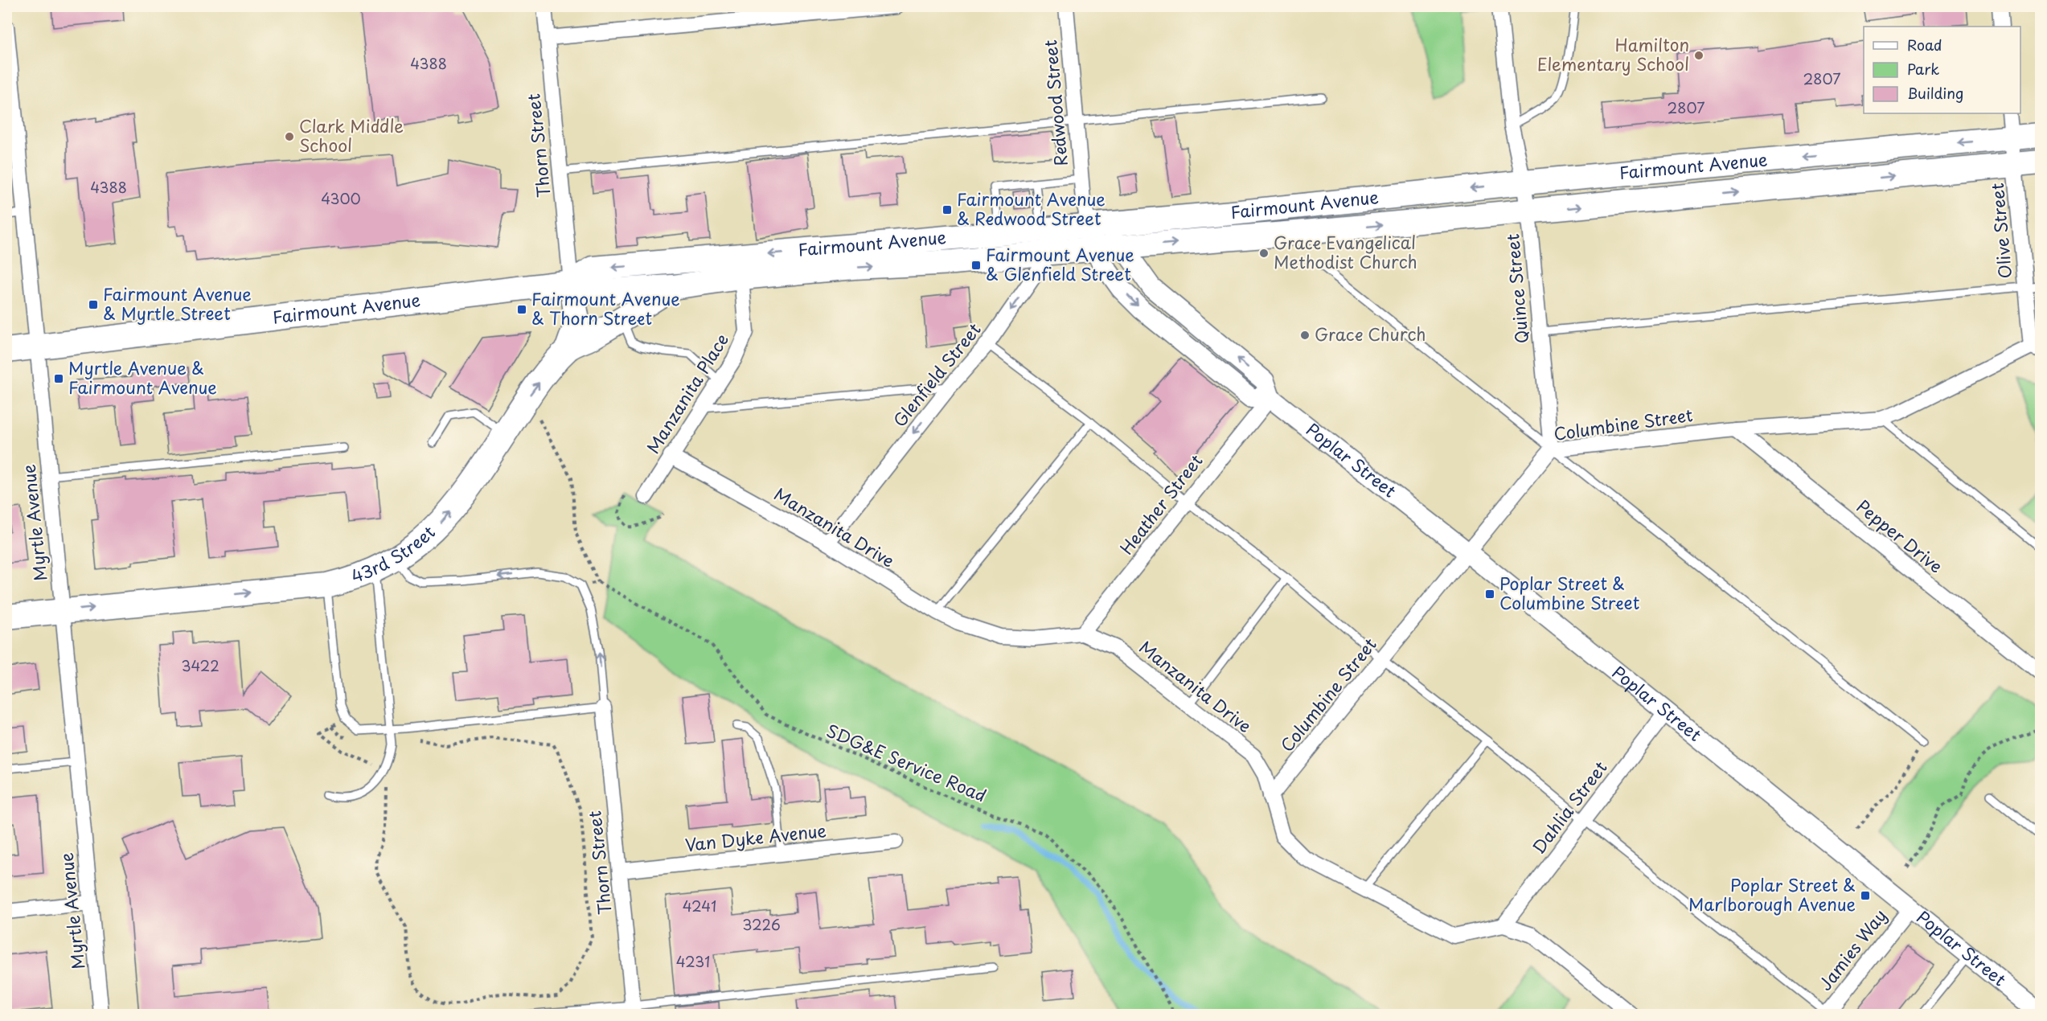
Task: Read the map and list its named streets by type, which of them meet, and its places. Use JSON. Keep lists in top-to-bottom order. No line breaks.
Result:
{"streets":{"main road":["Fairmount Avenue","43rd Street"],"street":["Redwood Street","Thorn Street","Olive Street","Quince Street","Glenfield Street","Manzanita Place","Columbine Street","Poplar Street","Heather Street","Myrtle Avenue","Manzanita Drive","Pepper Drive","Dahlia Street","Van Dyke Avenue","Jamies Way"],"path":["SDG&E Service Road"]},"crossings":[["Redwood Street","Fairmount Avenue"],["Redwood Street","Glenfield Street"],["Redwood Street","Poplar Street"],["Thorn Street","Fairmount Avenue"],["Thorn Street","Van Dyke Avenue"],["Fairmount Avenue","Olive Street"],["Fairmount Avenue","Quince Street"],["Fairmount Avenue","Glenfield Street"],["Fairmount Avenue","Manzanita Place"],["Fairmount Avenue","Poplar Street"],["Fairmount Avenue","Myrtle Avenue"],["Fairmount Avenue","43rd Street"],["Olive Street","Columbine Street"],["Quince Street","Columbine Street"],["Glenfield Street","Poplar Street"],["Glenfield Street","Manzanita Drive"],["Manzanita Place","Manzanita Drive"],["Columbine Street","Poplar Street"],["Columbine Street","Manzanita Drive"],["Columbine Street","Pepper Drive"],["Poplar Street","Heather Street"],["Poplar Street","Dahlia Street"],["Poplar Street","Jamies Way"],["Heather Street","Manzanita Drive"],["Myrtle Avenue","43rd Street"],["Manzanita Drive","Dahlia Street"]],"one_way":["Glenfield Street","43rd Street"],"places":{"other":["Hamilton Elementary School","Clark Middle School","Grace Evangelical Methodist Church","Grace Church"],"transit":["Fairmount Avenue & Redwood Street","Fairmount Avenue & Glenfield Street","Fairmount Avenue & Myrtle Street","Fairmount Avenue & Thorn Street","Myrtle Avenue & Fairmount Avenue","Poplar Street & Columbine Street","Poplar Street & Marlborough Avenue"]},"house_numbers":["4388","2807","2807","4388","4300","3422","4241","3226","4231"],"legend":["Road","Park","Building"]}
